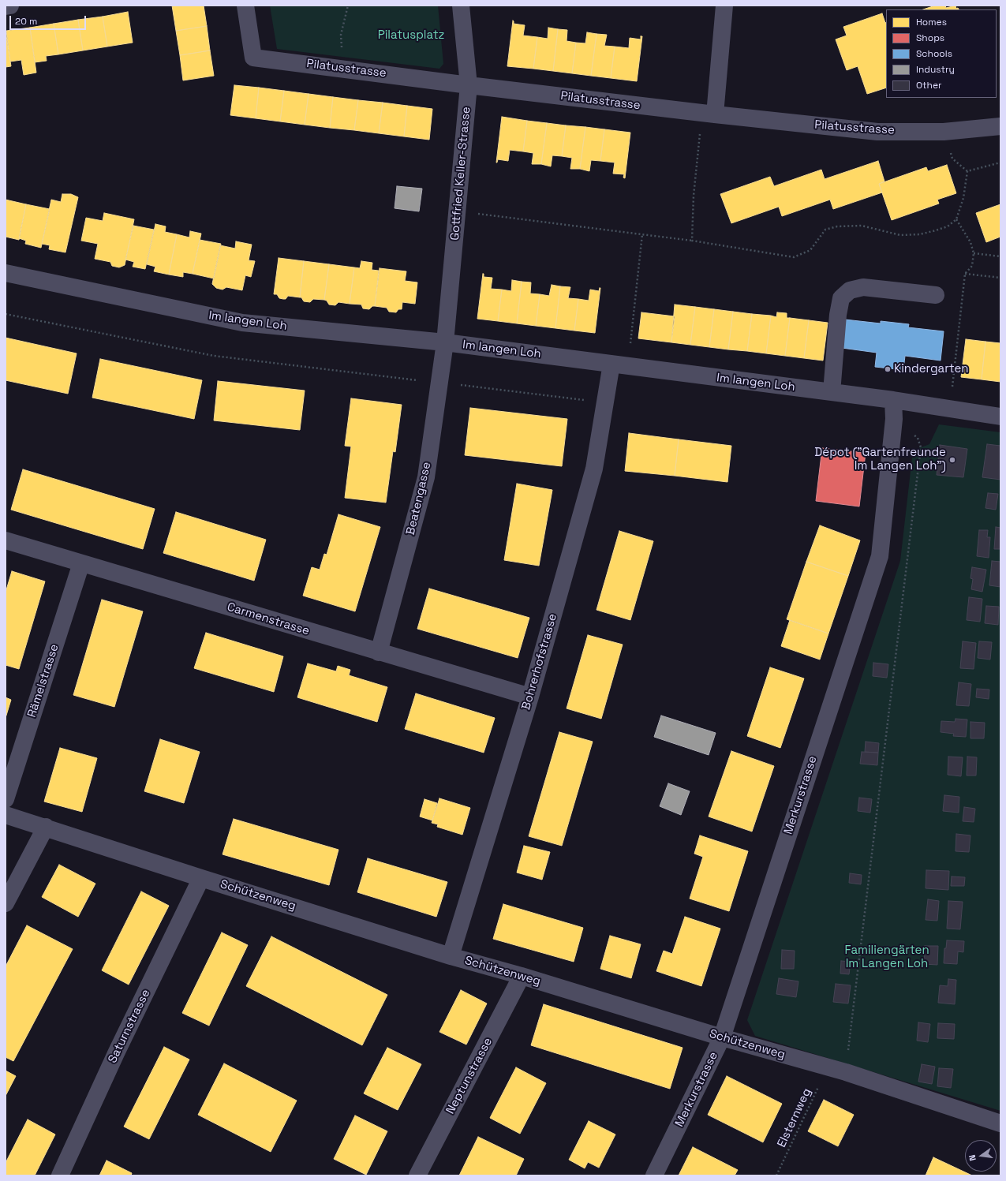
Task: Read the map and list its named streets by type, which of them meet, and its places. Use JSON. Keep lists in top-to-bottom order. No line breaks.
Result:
{"streets":{"street":["Pilatusstrasse","Gottfried Keller-Strasse","Im langen Loh","Beatengasse","Carmenstrasse","Bohrerhofstrasse","Rämelstrasse","Merkurstrasse","Schützenweg","Saturnstrasse","Neptunstrasse"],"path":["Elsternweg"]},"crossings":[["Pilatusstrasse","Gottfried Keller-Strasse"],["Gottfried Keller-Strasse","Im langen Loh"],["Gottfried Keller-Strasse","Beatengasse"],["Im langen Loh","Beatengasse"],["Im langen Loh","Bohrerhofstrasse"],["Im langen Loh","Merkurstrasse"],["Beatengasse","Carmenstrasse"],["Carmenstrasse","Bohrerhofstrasse"],["Carmenstrasse","Rämelstrasse"],["Bohrerhofstrasse","Schützenweg"],["Merkurstrasse","Schützenweg"],["Schützenweg","Saturnstrasse"],["Schützenweg","Neptunstrasse"],["Schützenweg","Elsternweg"]],"parks":["Pilatusplatz","Familiengärten Im Langen Loh"],"places":["Kindergarten","Dépot (\"Gartenfreunde Im Langen Loh\")"],"legend":["Homes","Shops","Schools","Industry","Other"],"scale_bar":"20 m","north":"left"}
